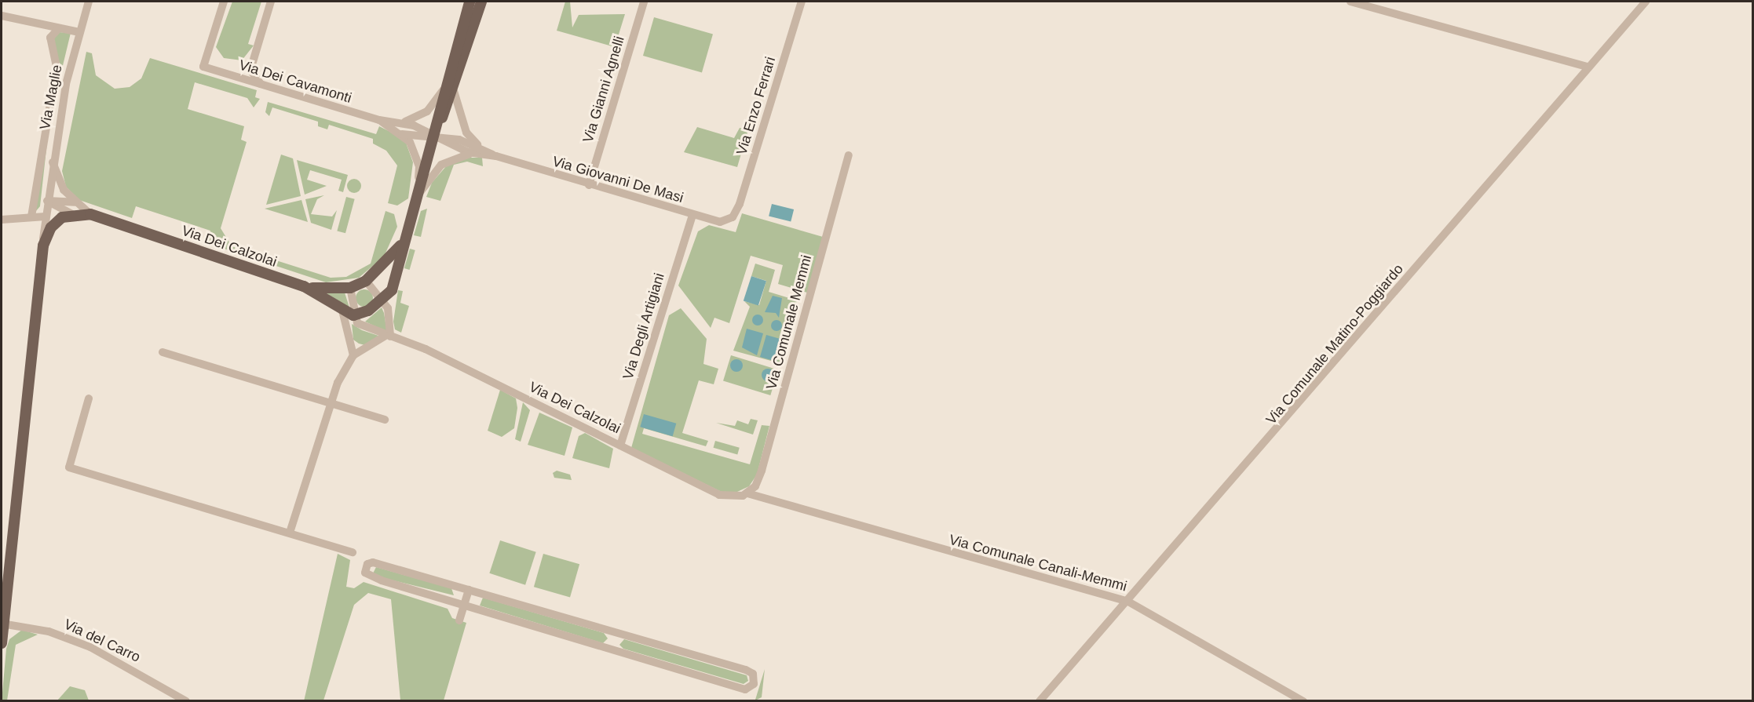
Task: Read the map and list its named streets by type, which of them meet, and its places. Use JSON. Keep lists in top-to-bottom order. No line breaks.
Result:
{"streets":{"main road":["Via Dei Calzolai"],"street":["Via Dei Cavamonti","Via Gianni Agnelli","Via Maglie","Via Enzo Ferrari","Via Giovanni De Masi","Via Comunale Memmi","Via Degli Artigiani","Via Comunale Matino-Poggiardo","Via Comunale Canali-Memmi","Via del Carro"]},"crossings":[["Via Gianni Agnelli","Via Giovanni De Masi"],["Via Enzo Ferrari","Via Giovanni De Masi"],["Via Giovanni De Masi","Via Degli Artigiani"],["Via Dei Calzolai","Via Comunale Memmi"],["Via Dei Calzolai","Via Degli Artigiani"],["Via Dei Calzolai","Via Comunale Canali-Memmi"],["Via Comunale Memmi","Via Comunale Canali-Memmi"],["Via Comunale Matino-Poggiardo","Via Comunale Canali-Memmi"]]}
